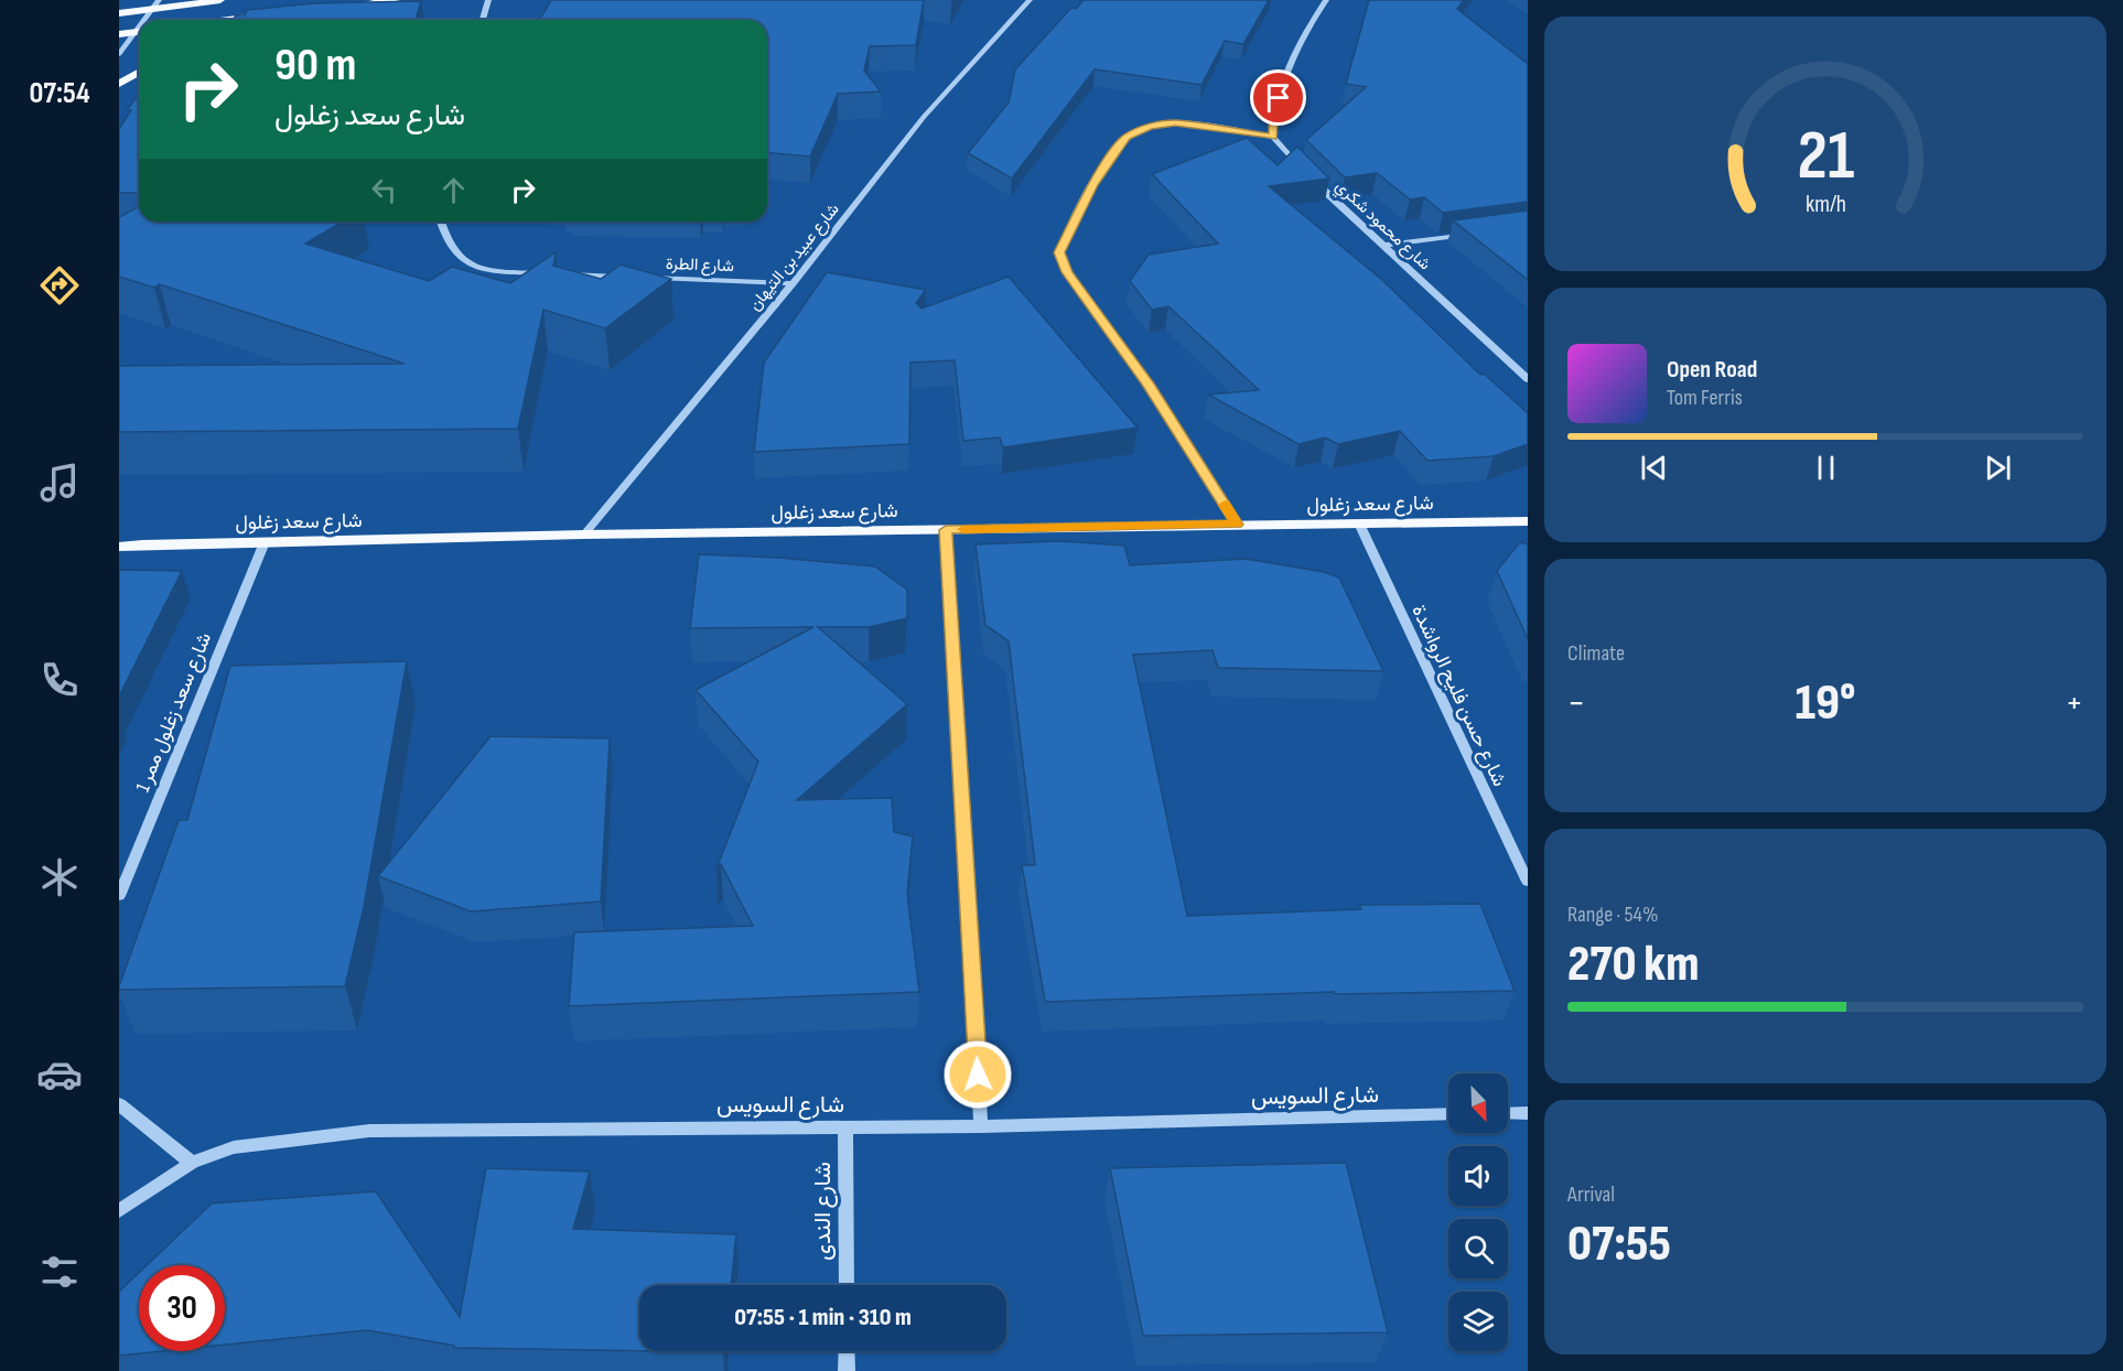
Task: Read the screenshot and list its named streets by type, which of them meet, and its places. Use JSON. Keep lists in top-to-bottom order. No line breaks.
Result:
{"streets":{"main road":["شارع سعد زغلول"],"street":["شارع محمود شكري","شارع عبيد بن التيهان","شارع الطرة","شارع حسن فليح الرواشدة","شارع سعد زغلول ممر 1","شارع السويس","شارع الندى"]},"crossings":[["شارع عبيد بن التيهان","شارع الطرة"],["شارع عبيد بن التيهان","شارع سعد زغلول"],["شارع سعد زغلول","شارع حسن فليح الرواشدة"],["شارع سعد زغلول","شارع سعد زغلول ممر 1"],["شارع السويس","شارع الندى"]],"north":"bottom right","page":{"tabs":"07:54","turn":["90 m","شارع سعد زغلول"],"song":["Open Road","Tom Ferris"],"tile":["Climate",["Range · 54%","270 km"],["Arrival","07:55"]],"heat":["−","19°","+"],"limit":"30","trip":"07:55 · 1 min · 310 m","gauge":["21","km/h"]}}
